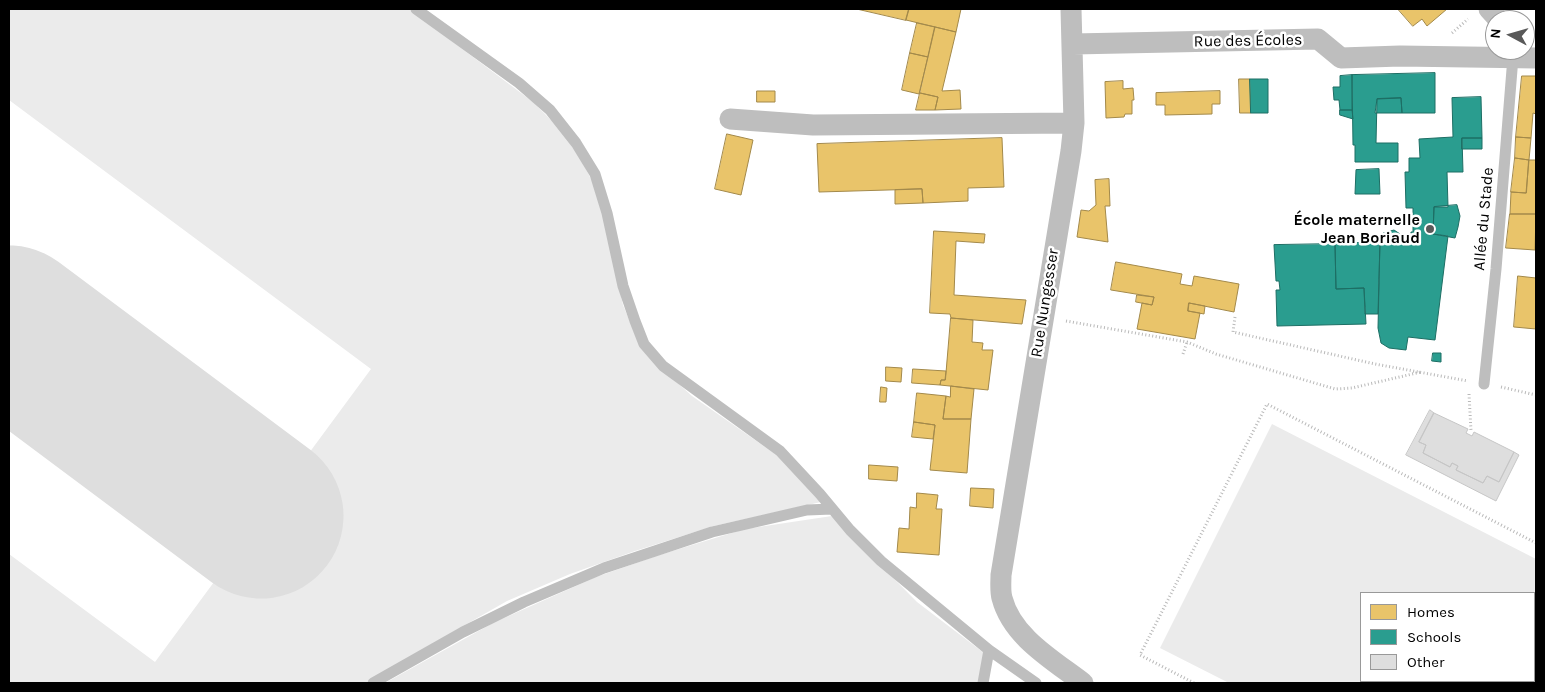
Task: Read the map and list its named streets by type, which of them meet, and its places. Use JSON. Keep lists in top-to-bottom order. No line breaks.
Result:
{"streets":{"street":["Rue des Écoles","Rue Nungesser"],"lane":["Allée du Stade"]},"crossings":[["Rue des Écoles","Rue Nungesser"]],"places":["École maternelle Jean Boriaud"],"legend":["Homes","Schools","Other"],"north":"left"}
